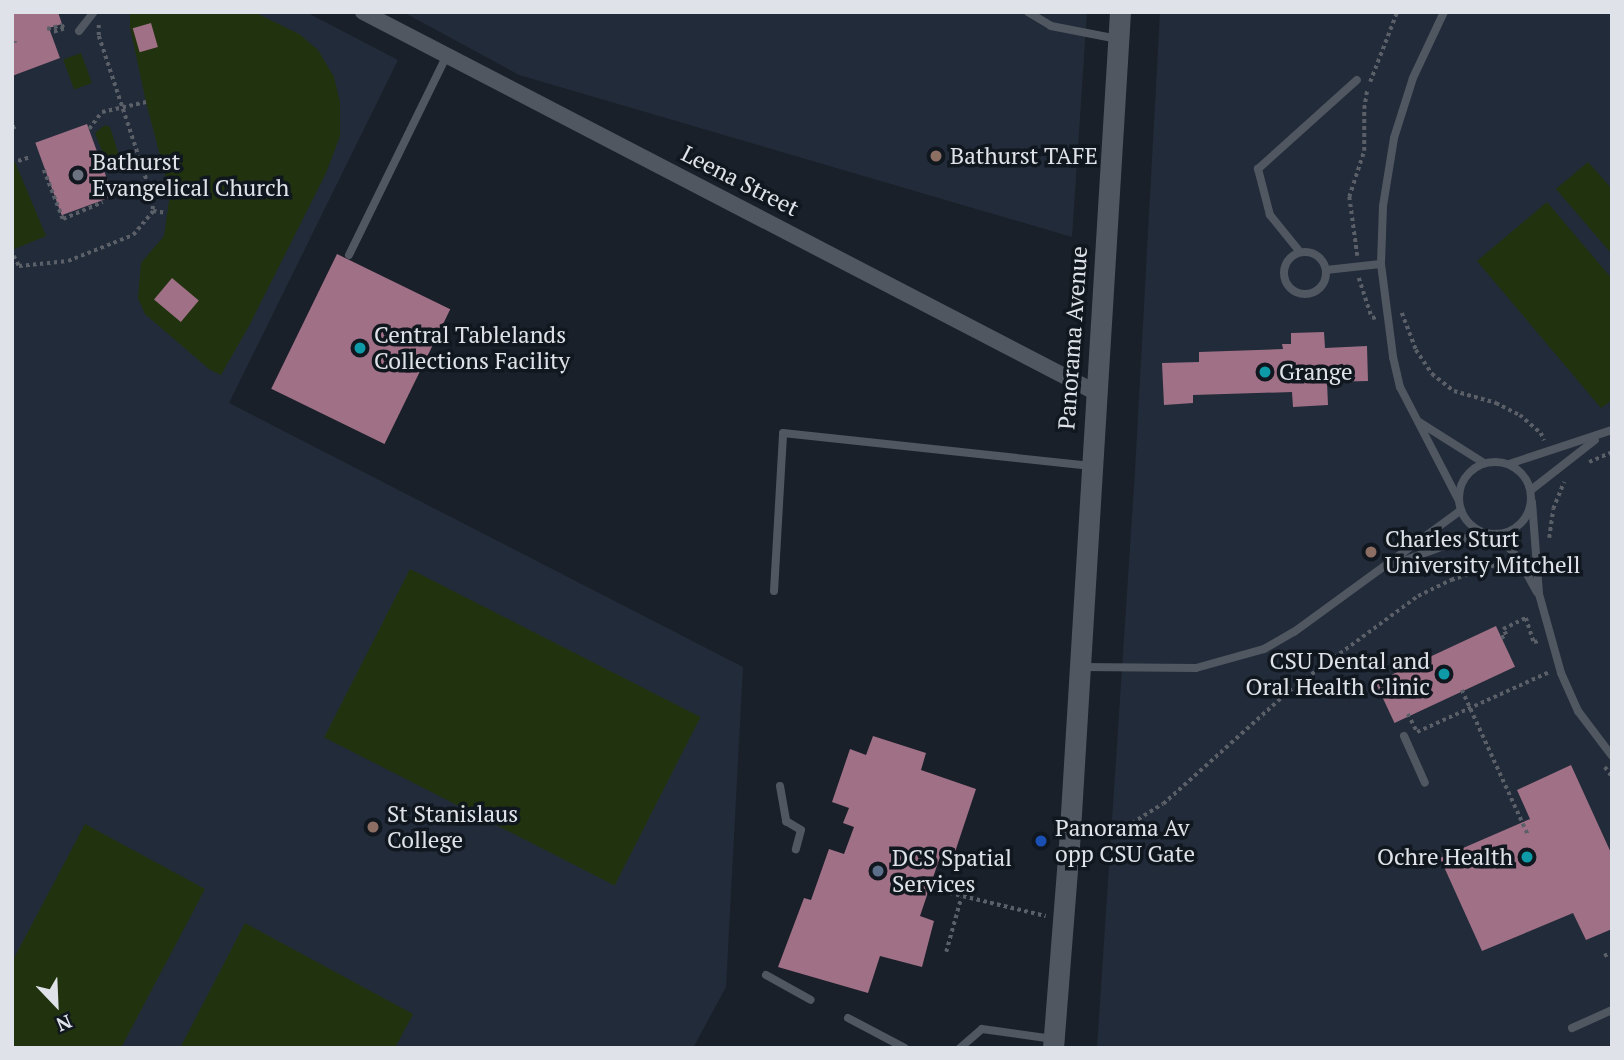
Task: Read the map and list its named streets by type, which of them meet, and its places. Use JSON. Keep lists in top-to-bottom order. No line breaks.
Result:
{"streets":{"street":["Leena Street","Panorama Avenue"]},"crossings":[["Leena Street","Panorama Avenue"]],"places":["Bathurst TAFE","Bathurst Evangelical Church","Central Tablelands Collections Facility","Grange","Charles Sturt University Mitchell","CSU Dental and Oral Health Clinic","St Stanislaus College","Panorama Av opp CSU Gate","Ochre Health","DCS Spatial Services"],"north":"bottom right"}
